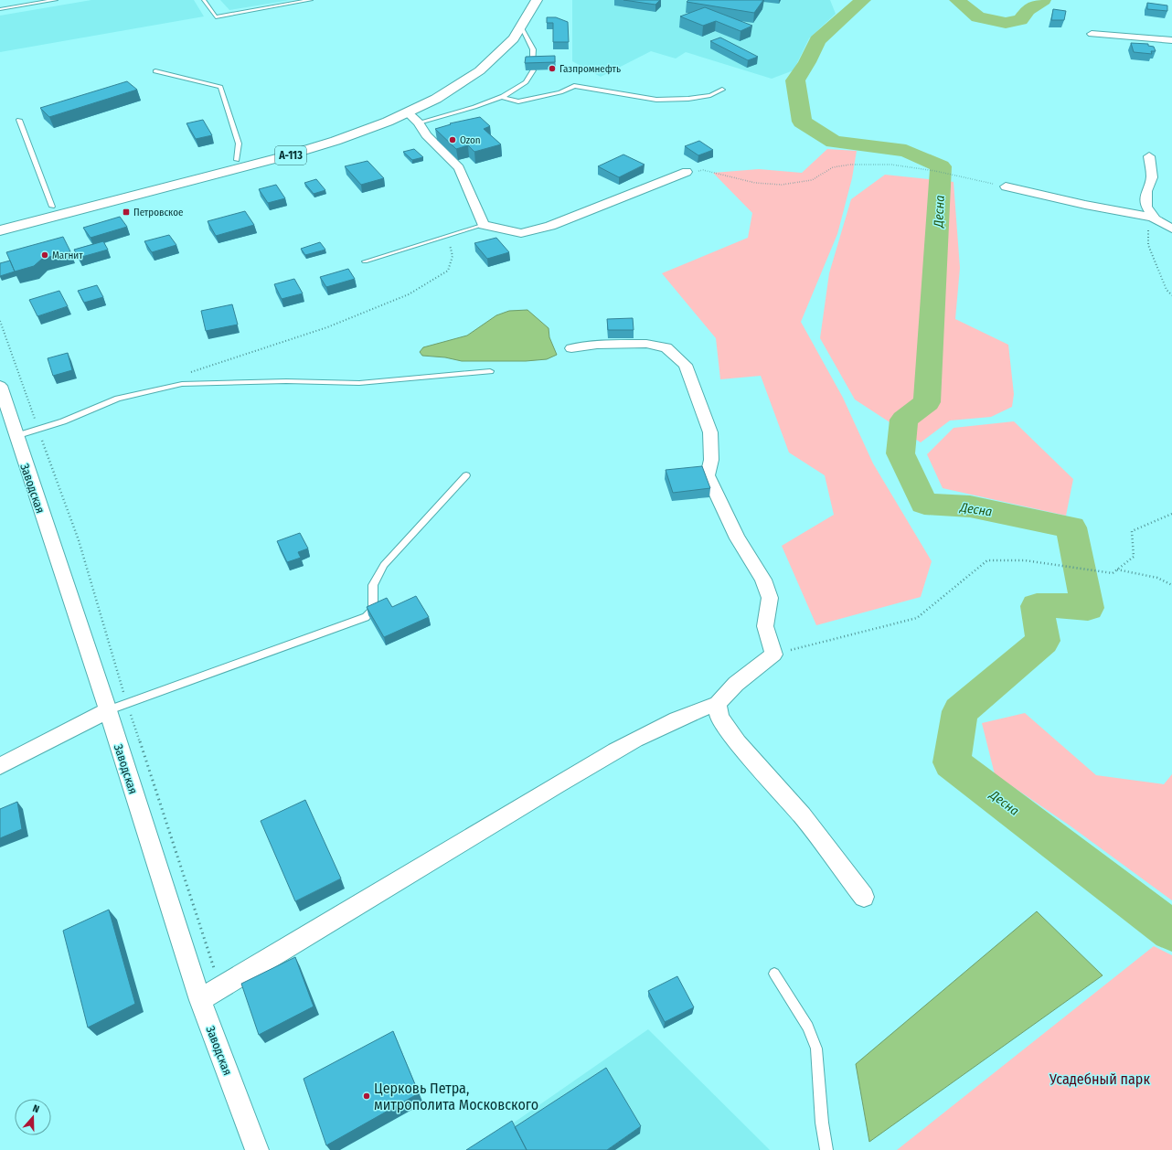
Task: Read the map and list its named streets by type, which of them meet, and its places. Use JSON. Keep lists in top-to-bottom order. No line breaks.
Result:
{"streets":{"highway":["А-113"],"street":["Заводская"]},"water":["Десна"],"parks":["Усадебный парк"],"places":{"other":["Газпромнефть","Ozon","Магнит","Церковь Петра, митрополита Московского"],"transit":["Петровское"]},"north":"top"}
